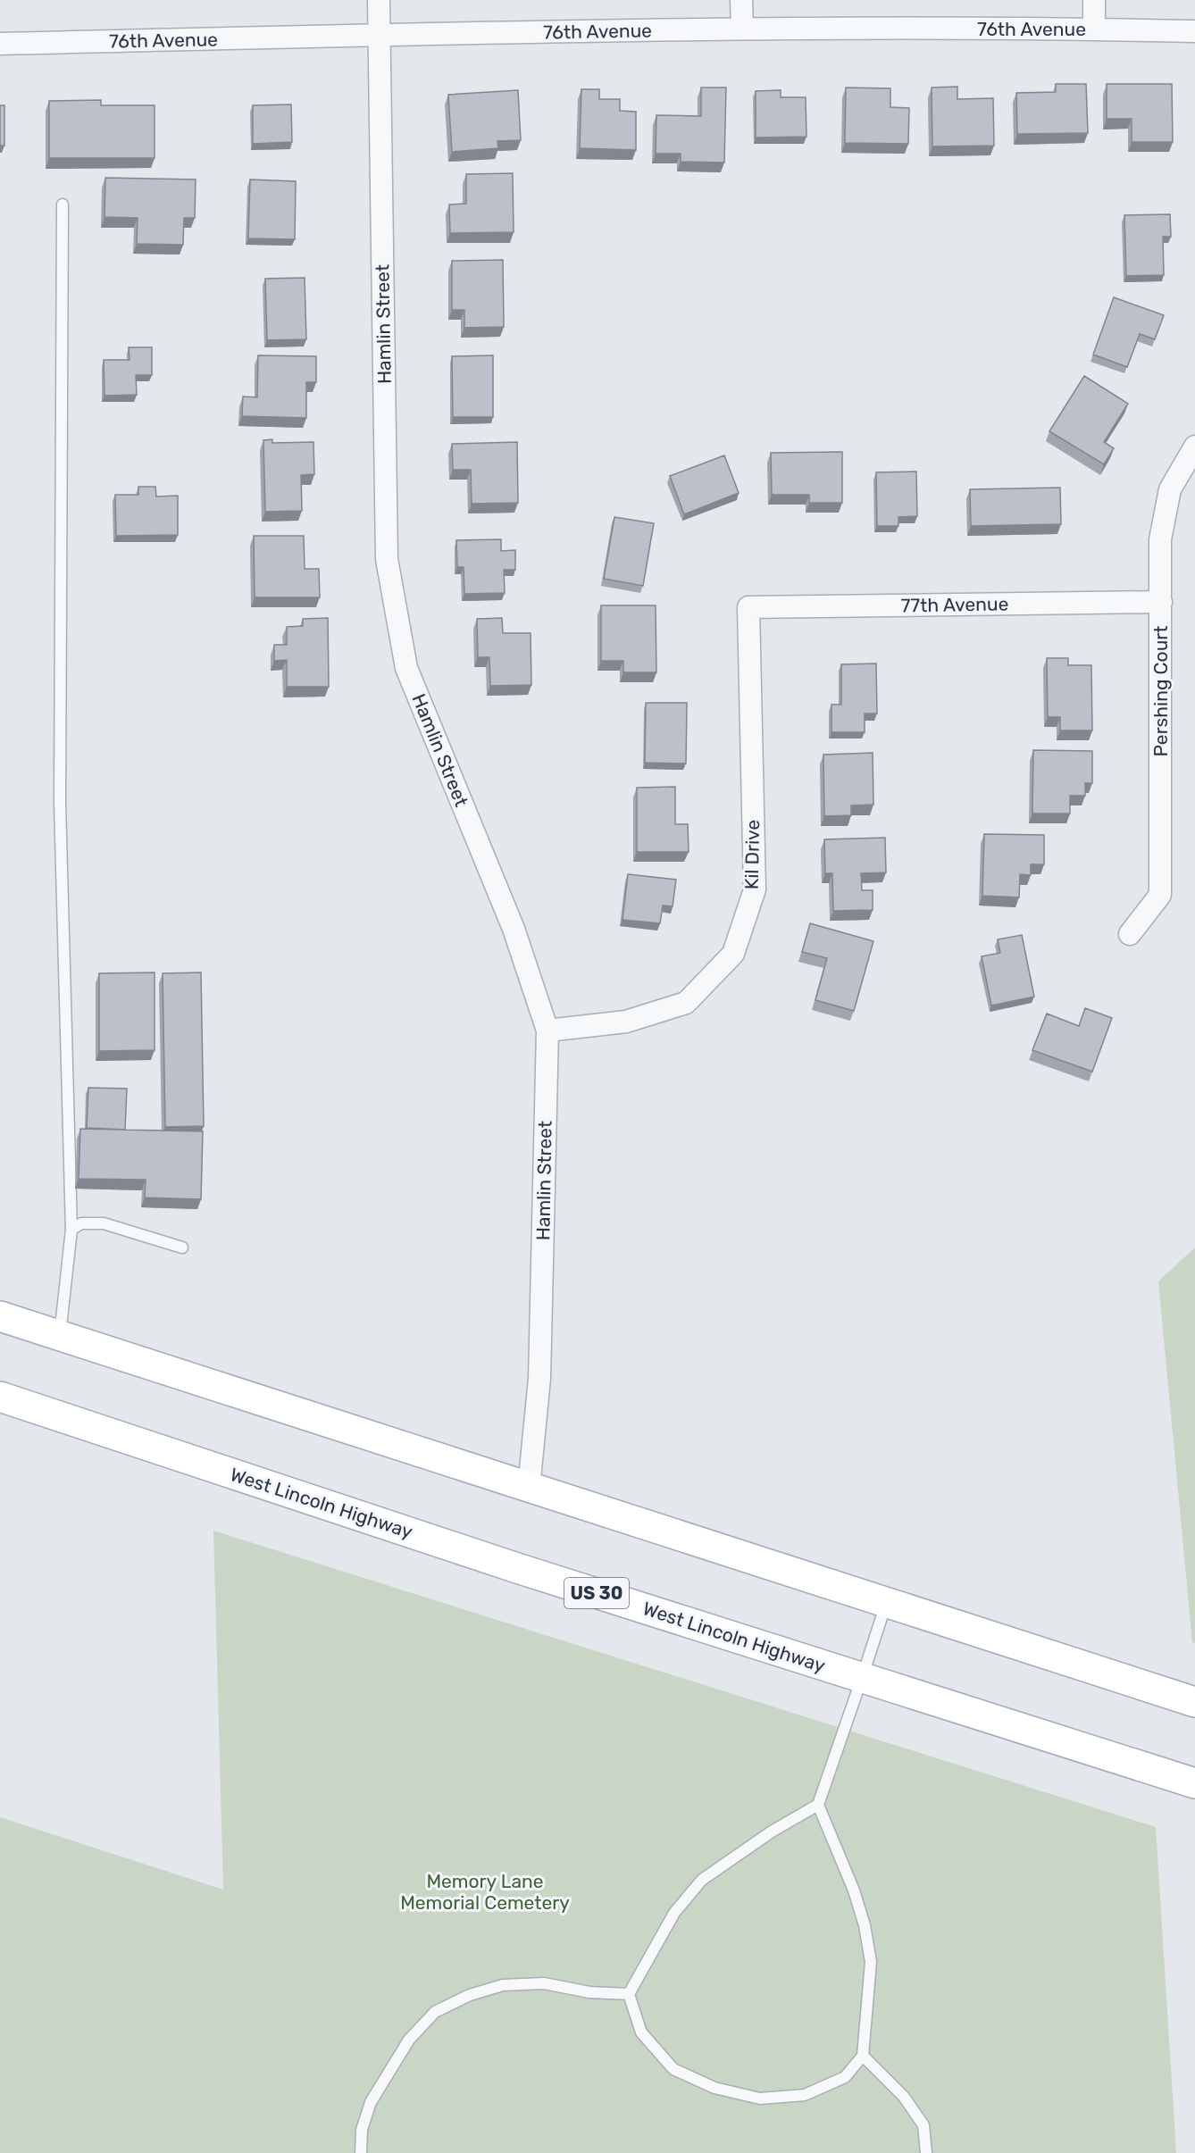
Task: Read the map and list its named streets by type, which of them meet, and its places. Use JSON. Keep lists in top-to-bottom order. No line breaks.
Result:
{"streets":{"main road":["West Lincoln Highway","US 30"],"street":["76th Avenue","Hamlin Street","77th Avenue","Pershing Court","Kil Drive"]},"crossings":[["76th Avenue","Hamlin Street"],["Hamlin Street","Kil Drive"],["77th Avenue","Pershing Court"],["77th Avenue","Kil Drive"]],"parks":["Memory Lane Memorial Cemetery"]}
